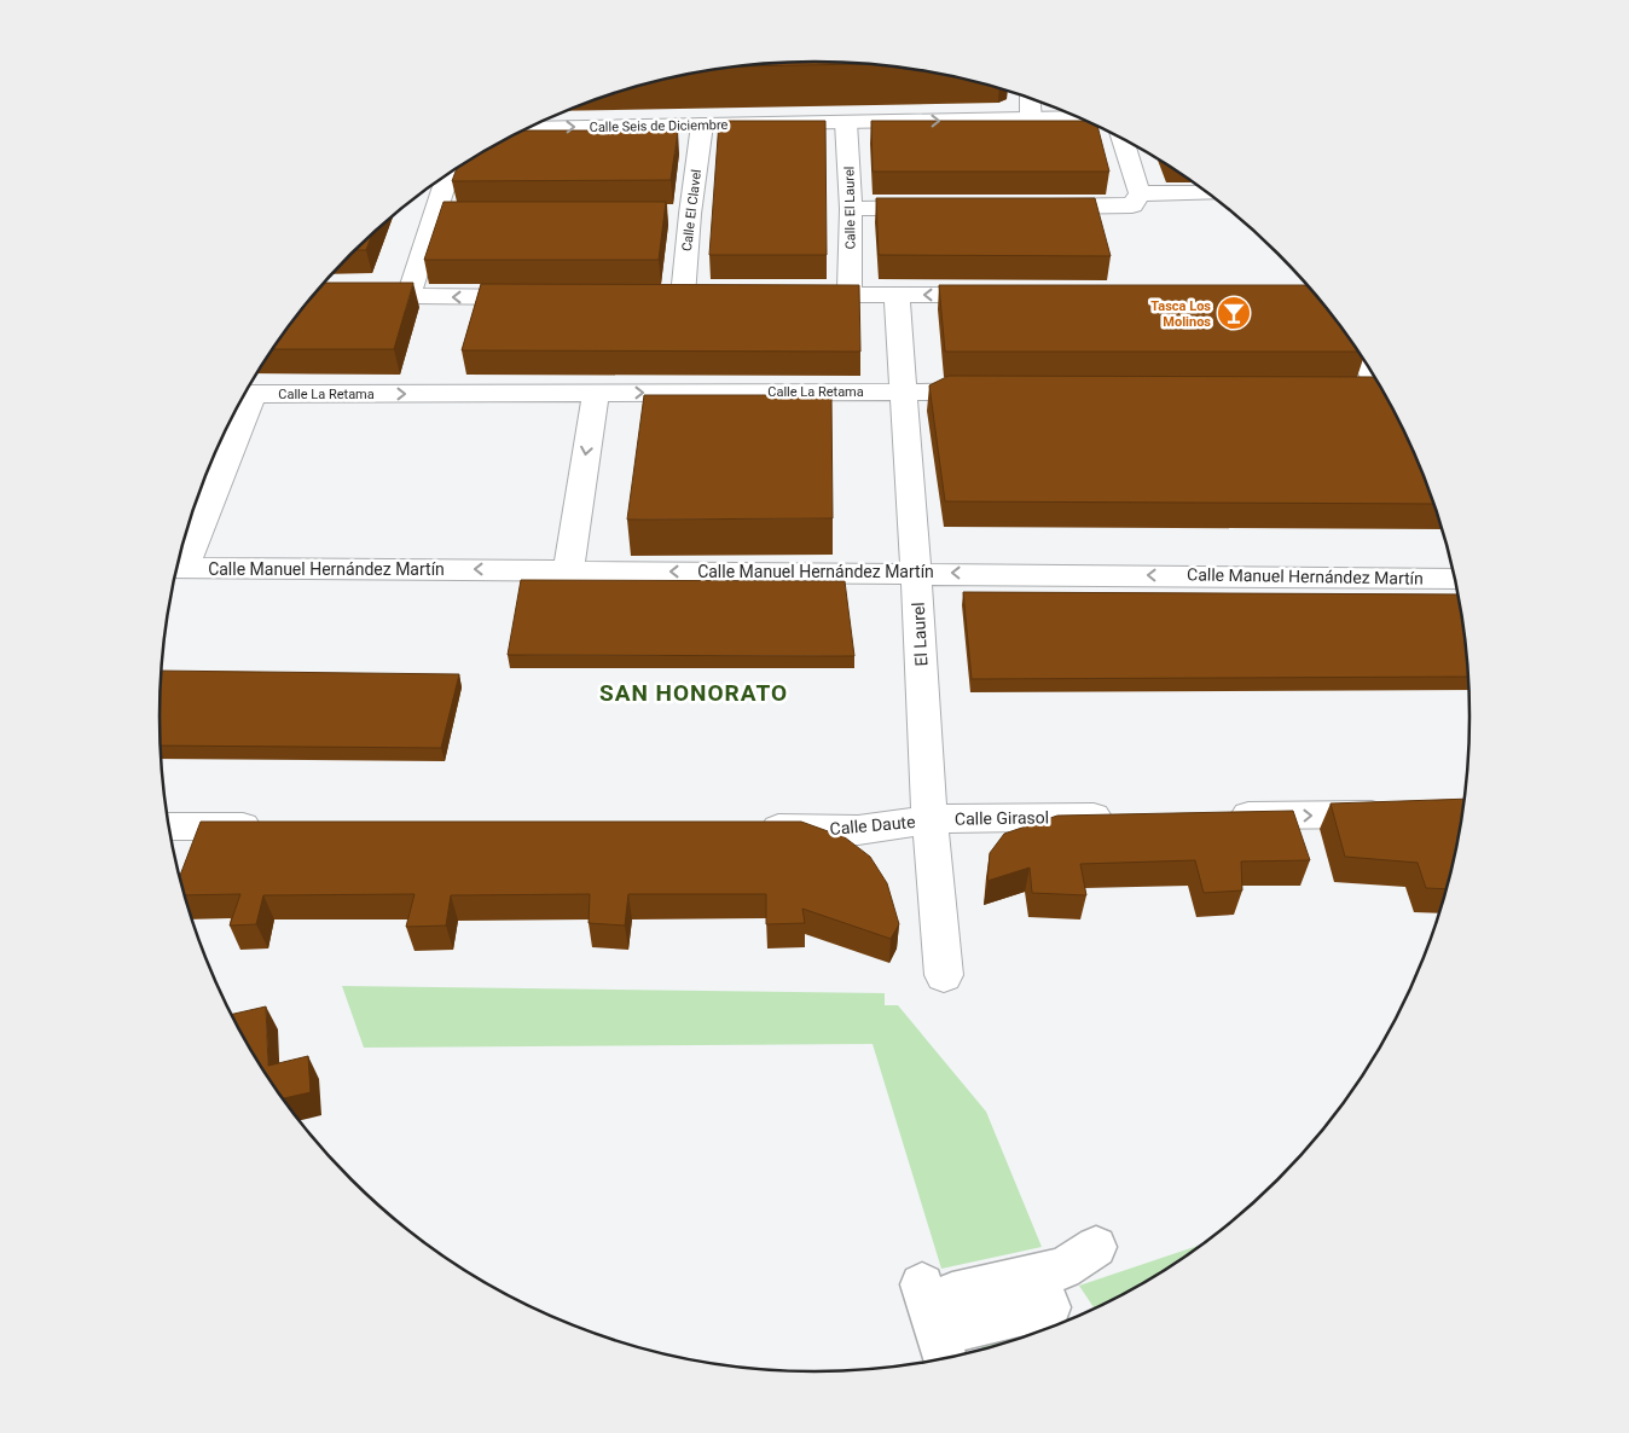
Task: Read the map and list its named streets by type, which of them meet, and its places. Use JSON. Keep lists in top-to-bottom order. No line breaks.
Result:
{"streets":{"street":["Calle Seis de Diciembre","Calle El Laurel","Calle El Clavel","Calle La Retama","Calle Manuel Hernández Martín","El Laurel","Calle Girasol","Calle Daute"]},"crossings":[["Calle Seis de Diciembre","Calle El Laurel"],["Calle Seis de Diciembre","Calle El Clavel"],["Calle La Retama","El Laurel"],["Calle Manuel Hernández Martín","El Laurel"],["El Laurel","Calle Girasol"],["El Laurel","Calle Daute"],["Calle Girasol","Calle Daute"]],"districts":["SAN HONORATO"],"places":{"bar":["Tasca Los Molinos"]}}
